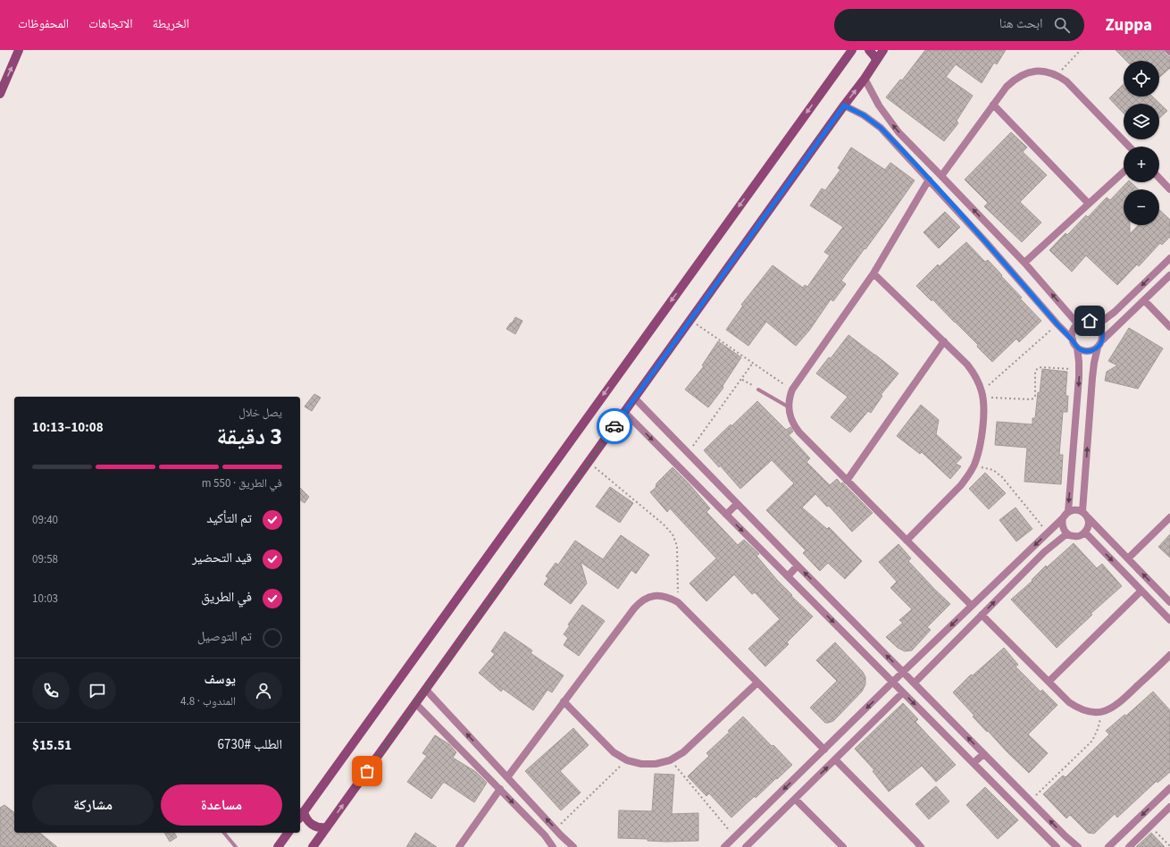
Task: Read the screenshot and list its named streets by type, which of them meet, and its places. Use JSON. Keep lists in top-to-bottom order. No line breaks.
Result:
{"page":{"header":"Zuppa","search":"ابحث هنا","nav":["الخريطة","الاتجاهات","المحفوظات"],"map_buttons":["+","−"],"heading":["3 دقيقة","يصل خلال","10:08–10:13"],"panel":["يوسف","المندوب · 4.8","الطلب #6730","$15.51"],"bar":"في الطريق · 550 m","list":[["تم التأكيد","09:40"],["قيد التحضير","09:58"],["في الطريق","10:03"],"تم التوصيل"],"buttons":["مساعدة","مشاركة"]}}
